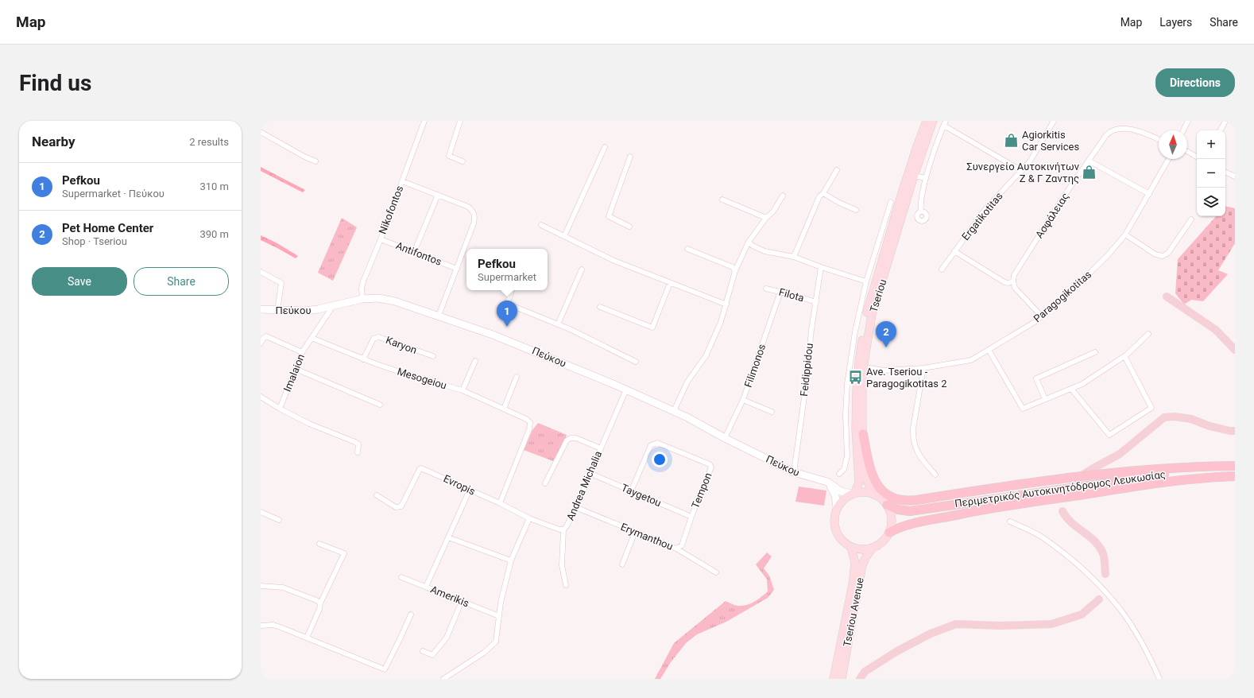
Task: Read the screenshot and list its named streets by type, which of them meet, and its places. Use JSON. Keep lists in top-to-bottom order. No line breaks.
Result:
{"streets":{"highway":["Περιμετρικός Αυτοκινητόδρομος Λευκωσίας"],"main road":["Tseriou","Πεύκου","Tseriou Avenue"],"street":["Nikofontos","Ασφάλειας","Ergatikotitas","Antifontos","Filota","Paragogikotitas","Karyon","Filimonos","Feidippidou","Imalaion","Mesogeiou","Evropis","Andrea Michalia","Tempon","Taygetou","Erymanthou","Amerikis"]},"crossings":[["Nikofontos","Antifontos"],["Nikofontos","Πεύκου"],["Ασφάλειας","Ergatikotitas"],["Filota","Filimonos"],["Filota","Feidippidou"],["Tseriou","Paragogikotitas"],["Tseriou","Πεύκου"],["Tseriou","Περιμετρικός Αυτοκινητόδρομος Λευκωσίας"],["Tseriou","Tseriou Avenue"],["Πεύκου","Filimonos"],["Πεύκου","Feidippidou"],["Πεύκου","Imalaion"],["Πεύκου","Andrea Michalia"],["Πεύκου","Περιμετρικός Αυτοκινητόδρομος Λευκωσίας"],["Πεύκου","Tseriou Avenue"],["Karyon","Mesogeiou"],["Imalaion","Mesogeiou"],["Mesogeiou","Evropis"],["Evropis","Andrea Michalia"],["Andrea Michalia","Taygetou"],["Andrea Michalia","Erymanthou"],["Περιμετρικός Αυτοκινητόδρομος Λευκωσίας","Tseriou Avenue"],["Tempon","Taygetou"],["Tempon","Erymanthou"]],"places":{"shop":["Agiorkitis Car Services","Συνεργείο Αυτοκινήτων Ζ & Γ Ζαντης"],"bus stop":["Ave. Tseriou - Paragogikotitas 2"]},"north":"top","page":{"header":"Map","nav":["Map","Layers","Share"],"buttons":["Directions",["Save","Share"]],"title":"Find us","heading":["Nearby","2 results"],"map_buttons":["+","−"],"list":[{"mark":"1","name":"Pefkou","note":"Supermarket · Πεύκου","value":"310 m"},{"mark":"2","name":"Pet Home Center","note":"Shop · Tseriou","value":"390 m"}],"popup":["Pefkou","Supermarket"],"pins":["1","2"]}}
